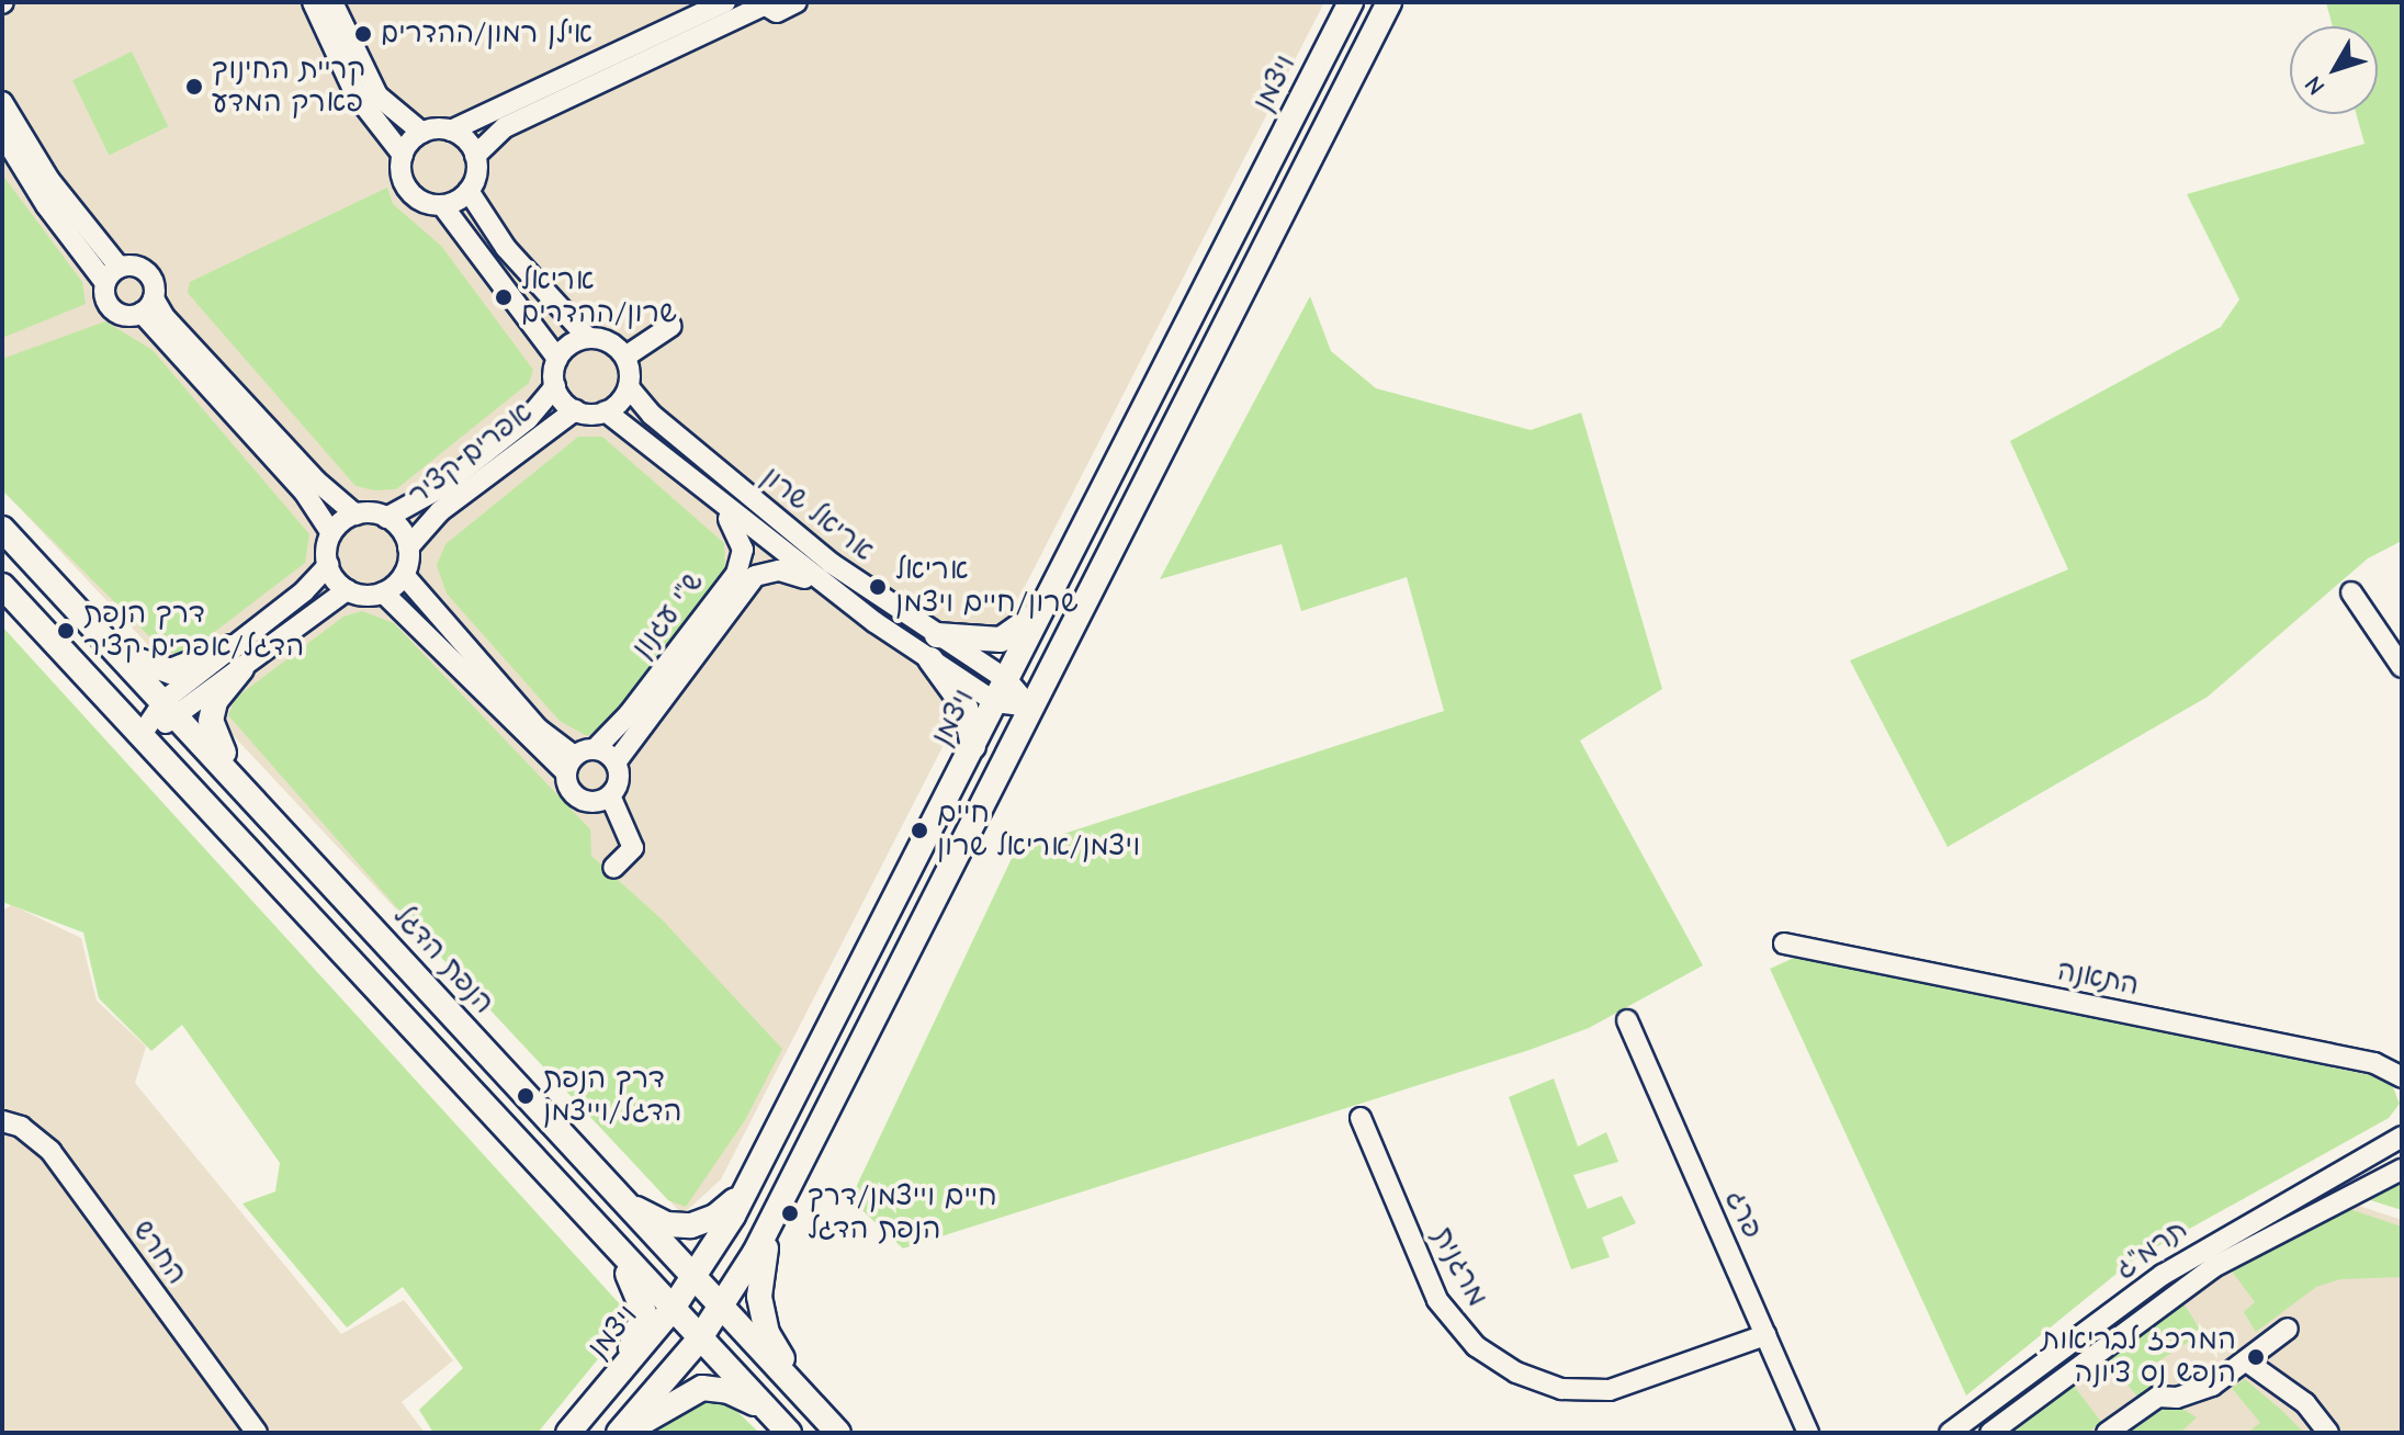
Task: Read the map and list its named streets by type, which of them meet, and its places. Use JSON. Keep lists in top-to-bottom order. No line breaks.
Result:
{"streets":{"main road":["ויצמן","הנפת הדגל"],"street":["אפרים קציר","אריאל שרון","ש\"י עגנון","התאנה","פרג","תרמ\"ג","החרש","מרגנית"]},"crossings":[["ויצמן","אריאל שרון"],["ויצמן","הנפת הדגל"],["אפרים קציר","אריאל שרון"],["אריאל שרון","ש\"י עגנון"],["פרג","מרגנית"]],"places":["אילן רמון/ההדרים","קריית החינוך פארק המדע","אריאל שרון/ההדרים","אריאל שרון/חיים ויצמן","דרך הנפת הדגל/אפרים קציר","חיים ויצמן/אריאל שרון","דרך הנפת הדגל/וייצמן","חיים וייצמן/דרך הנפת הדגל","המרכז לבריאות הנפש נס ציונה"],"north":"bottom left"}
